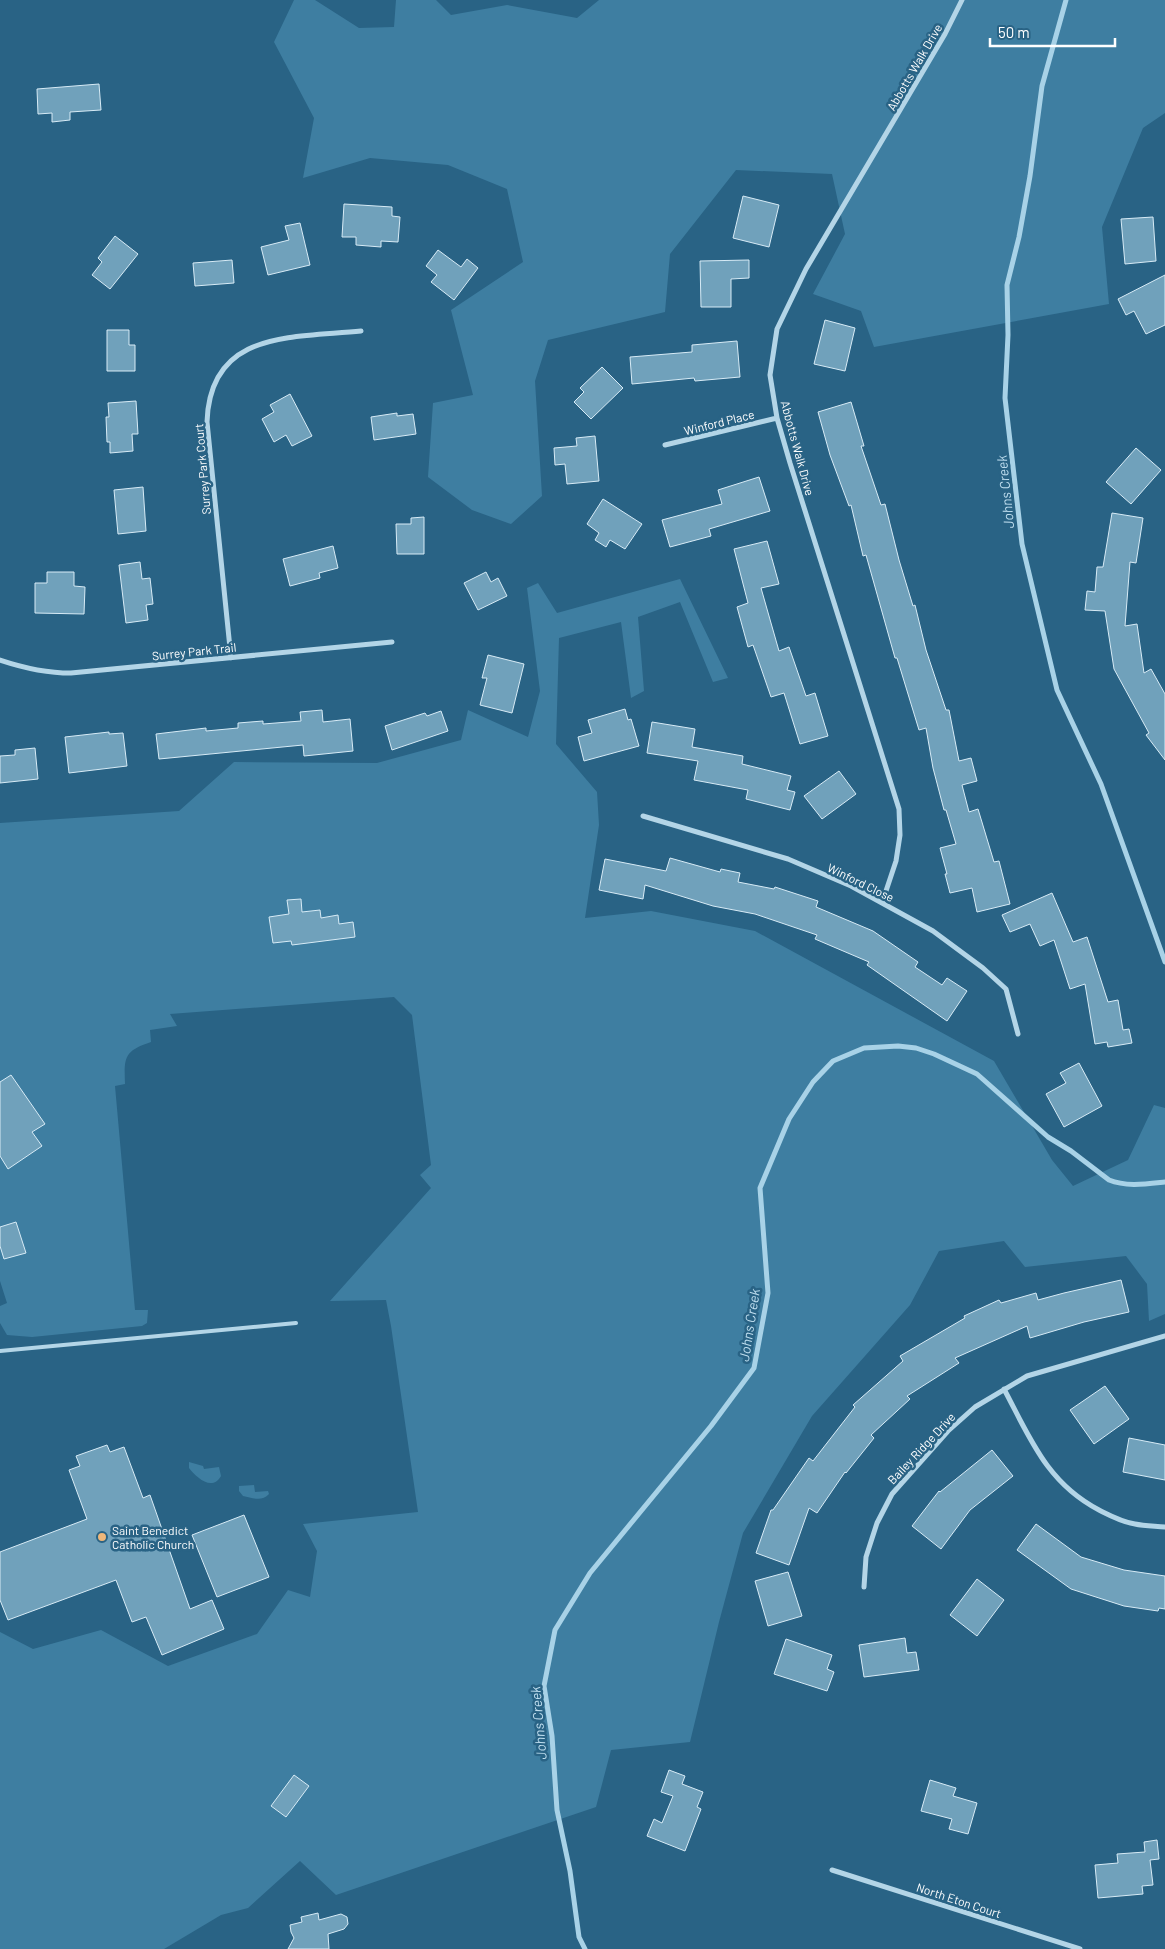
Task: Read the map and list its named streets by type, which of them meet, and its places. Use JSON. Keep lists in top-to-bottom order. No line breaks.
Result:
{"streets":{"street":["Abbotts Walk Drive","Winford Place","Surrey Park Court","Surrey Park Trail","Winford Close","Bailey Ridge Drive","North Eton Court"]},"crossings":[["Abbotts Walk Drive","Winford Place"],["Abbotts Walk Drive","Winford Close"],["Surrey Park Court","Surrey Park Trail"]],"water":["Johns Creek"],"places":["Saint Benedict Catholic Church"],"scale_bar":"50 m"}
